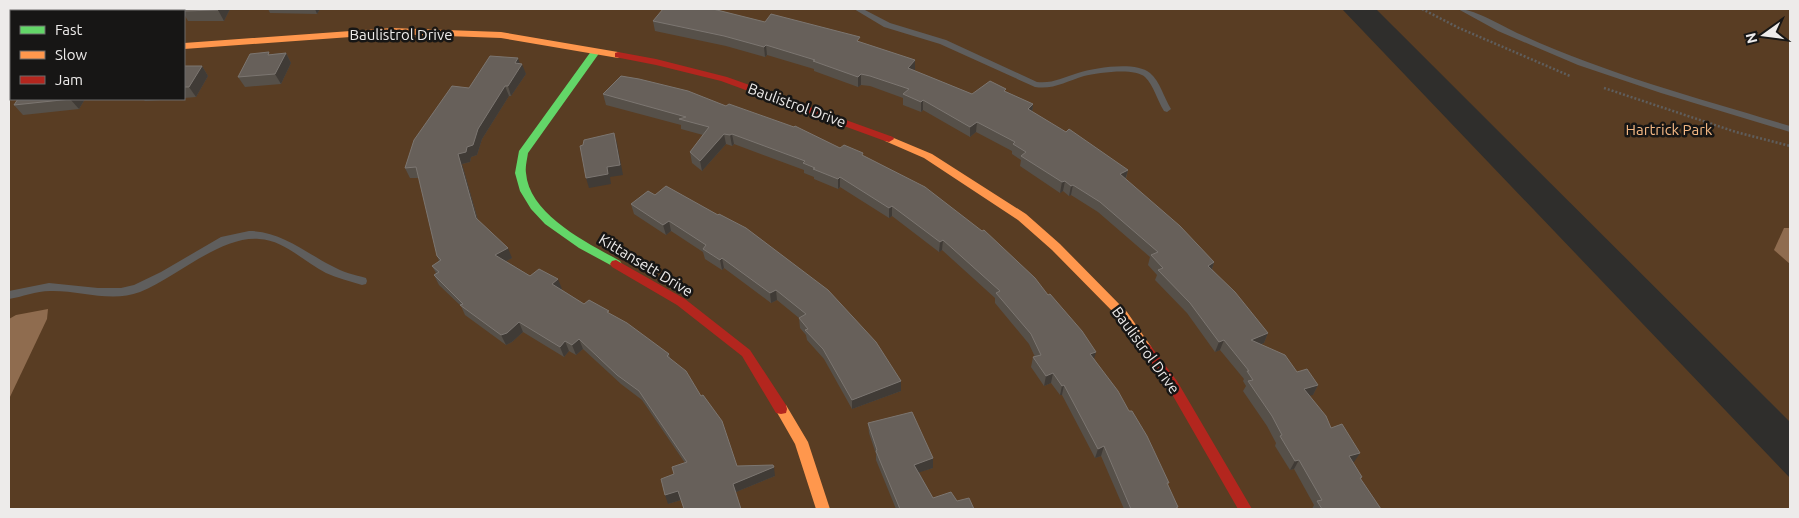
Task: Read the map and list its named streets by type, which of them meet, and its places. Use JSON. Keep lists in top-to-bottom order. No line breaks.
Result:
{"streets":{"street":["Baulistrol Drive","Kittansett Drive"]},"crossings":[["Baulistrol Drive","Kittansett Drive"]],"parks":["Hartrick Park"],"legend":["Fast","Slow","Jam"],"north":"left"}
